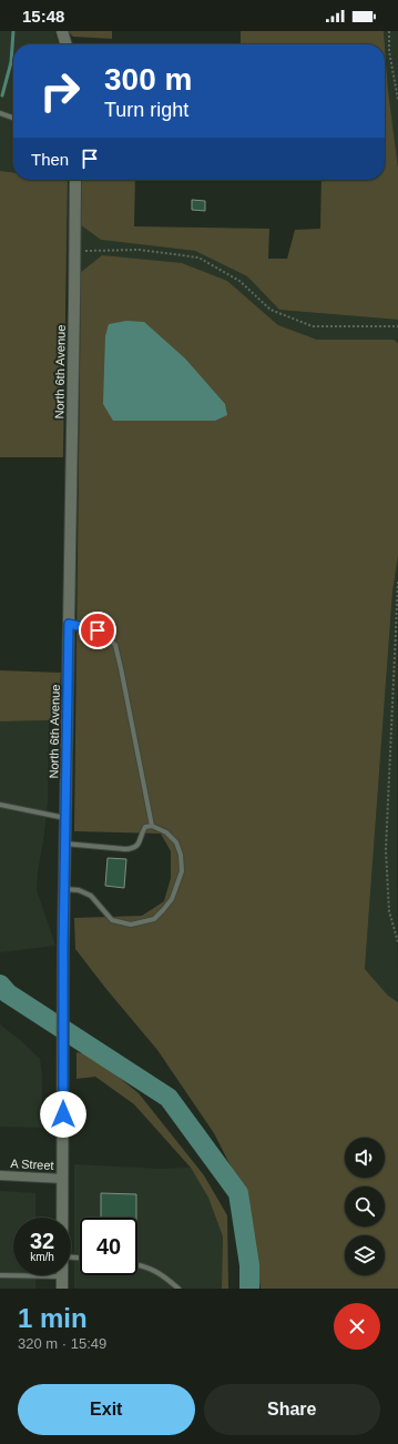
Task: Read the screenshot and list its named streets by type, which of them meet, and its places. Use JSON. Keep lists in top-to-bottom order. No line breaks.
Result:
{"streets":{"street":["North 6th Avenue","A Street"]},"crossings":[["North 6th Avenue","A Street"]],"page":{"status":"15:48","turn":["300 m","Turn right"],"then":"Then","speed":"32 km/h","limit":"40","heading":["1 min","320 m · 15:49"],"buttons":["Exit","Share"]}}
